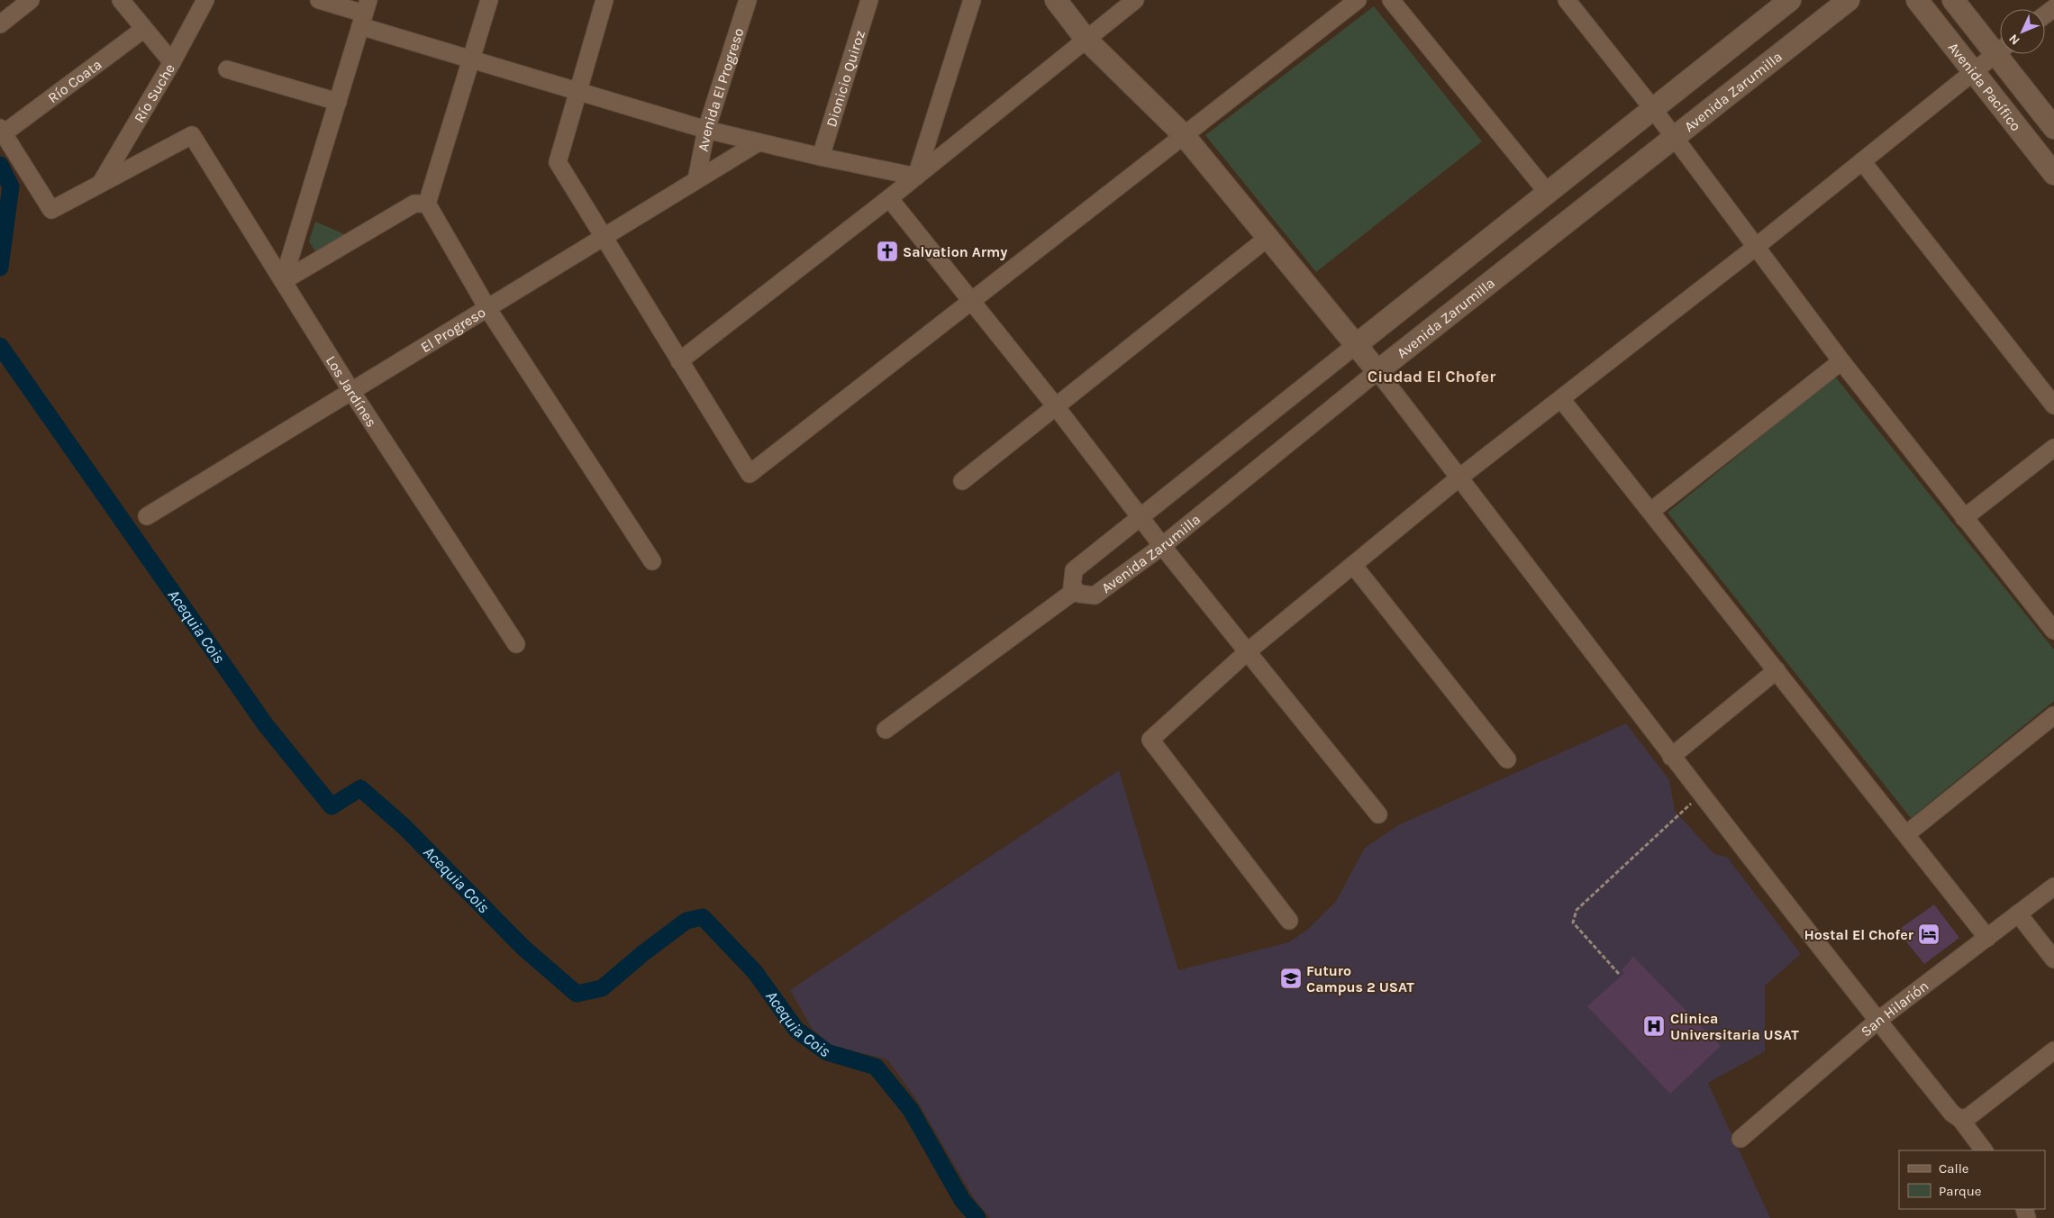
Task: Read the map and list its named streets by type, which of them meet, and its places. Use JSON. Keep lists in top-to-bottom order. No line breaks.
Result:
{"streets":{"street":["Dionicio Quiroz","Río Coata","Avenida Pacífico","Avenida El Progreso","Río Suche","Avenida Zarumilla","El Progreso","Los Jardínes","San Hilarión"]},"crossings":[["Avenida El Progreso","El Progreso"],["Río Suche","Los Jardínes"],["El Progreso","Los Jardínes"]],"districts":["Ciudad El Chofer"],"water":["Acequia Cois"],"places":{"church":["Salvation Army"],"hotel":["Hostal El Chofer"],"school or university":["Futuro Campus 2 USAT"],"hospital":["Clinica Universitaria USAT"]},"legend":["Calle","Parque"],"north":"bottom left"}
